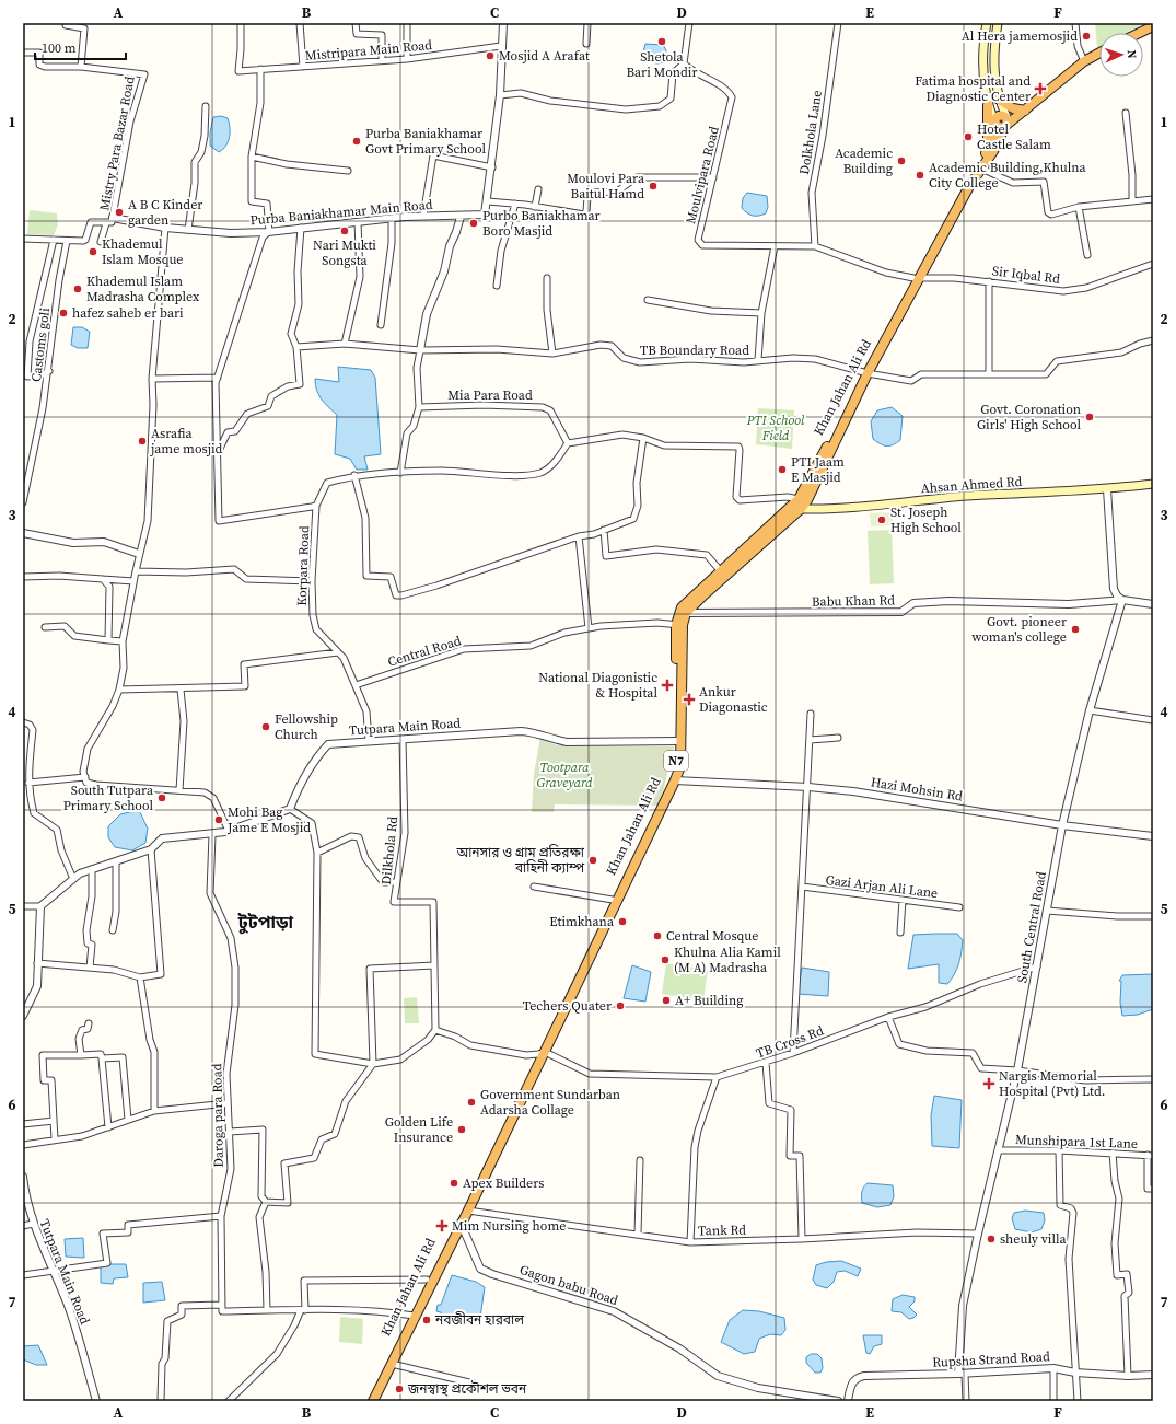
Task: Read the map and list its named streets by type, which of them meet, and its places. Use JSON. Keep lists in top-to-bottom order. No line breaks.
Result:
{"streets":{"highway":["Khan Jahan Ali Rd","N7"],"main road":["Ahsan Ahmed Rd"],"street":["Mistripara Main Road","Dolkhola Lane","Mistry Para Bazar Road","Moulvipara Road","Purba Baniakhamar Main Road","Sir Iqbal Rd","Castoms goli","TB Boundary Road","Mia Para Road","Korpara Road","Babu Khan Rd","Central Road","Tutpara Main Road","Hazi Mohsin Rd","Dilkhola Rd","Gazi Arjan Ali Lane","South Central Road","TB Cross Rd","Daroga para Road","Munshipara 1st Lane","Tank Rd","Gagon babu Road","Rupsha Strand Road"]},"crossings":[["Dolkhola Lane","Moulvipara Road"],["Mistry Para Bazar Road","Purba Baniakhamar Main Road"],["Moulvipara Road","Sir Iqbal Rd"],["Moulvipara Road","Khan Jahan Ali Rd"],["Sir Iqbal Rd","Khan Jahan Ali Rd"],["TB Boundary Road","Khan Jahan Ali Rd"],["Khan Jahan Ali Rd","Ahsan Ahmed Rd"],["Khan Jahan Ali Rd","Babu Khan Rd"],["Khan Jahan Ali Rd","Central Road"],["Khan Jahan Ali Rd","Tutpara Main Road"],["Khan Jahan Ali Rd","Hazi Mohsin Rd"],["Khan Jahan Ali Rd","TB Cross Rd"],["Khan Jahan Ali Rd","Tank Rd"],["Khan Jahan Ali Rd","Gagon babu Road"],["Korpara Road","Central Road"],["Korpara Road","Tutpara Main Road"],["Babu Khan Rd","South Central Road"],["Tutpara Main Road","Dilkhola Rd"],["Hazi Mohsin Rd","South Central Road"],["South Central Road","TB Cross Rd"],["South Central Road","Munshipara 1st Lane"],["South Central Road","Tank Rd"],["South Central Road","Rupsha Strand Road"]],"districts":["টুটপাড়া"],"parks":["PTI School Field","Tootpara Graveyard"],"places":{"other":["Al Hera jamemosjid","Shetola Bari Mondir","Mosjid A Arafat","Hotel Castle Salam","Purba Baniakhamar Govt Primary School","Academic Building","Academic Building,Khulna City College","Moulovi Para Baitul Hamd","A B C Kinder garden","Purbo Baniakhamar Boro Masjid","Nari Mukti Songsta","Khademul Islam Mosque","Khademul Islam Madrasha Complex","hafez saheb er bari","Govt. Coronation Girls' High School","Asrafia jame mosjid","PTI Jaam E Masjid","St. Joseph High School","Govt. pioneer woman's college","Fellowship Church","South Tutpara Primary School","Mohi Bag Jame E Mosjid","আনসার ও গ্রাম প্রতিরক্ষা বাহিনী ক্যাম্প","Etimkhana","Central Mosque","Khulna Alia Kamil (M A) Madrasha","A+ Building","Techers Quater","Government Sundarban Adarsha Collage","Golden Life Insurance","Apex Builders","sheuly villa","নবজীবন হারবাল","জনস্বাস্থ প্রকৌশল ভবন"],"health":["Fatima hospital and Diagnostic Center","National Diagonistic & Hospital","Ankur Diagonastic","Nargis Memorial Hospital (Pvt) Ltd.","Mim Nursing home"]},"scale_bar":"100 m","north":"right","grid":{"columns":["A","B","C","D","E","F"],"rows":["1","2","3","4","5","6","7"]}}
